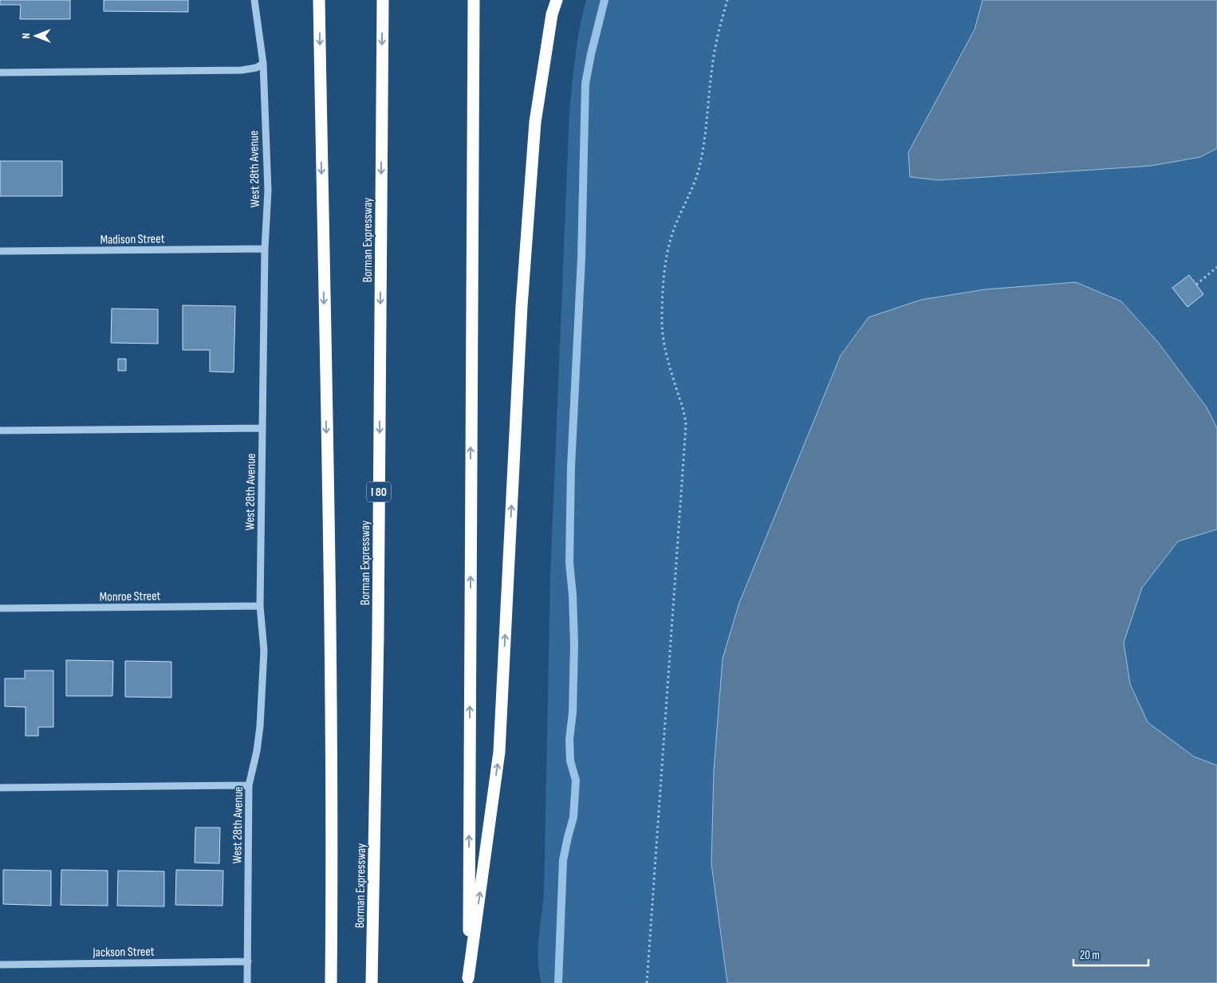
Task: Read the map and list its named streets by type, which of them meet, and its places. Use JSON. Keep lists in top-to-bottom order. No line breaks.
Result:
{"streets":{"highway":["Borman Expressway","I 80"],"street":["West 28th Avenue","Madison Street","Monroe Street","Jackson Street"]},"crossings":[["West 28th Avenue","Madison Street"],["West 28th Avenue","Monroe Street"],["West 28th Avenue","Jackson Street"]],"scale_bar":"20 m","north":"left"}
